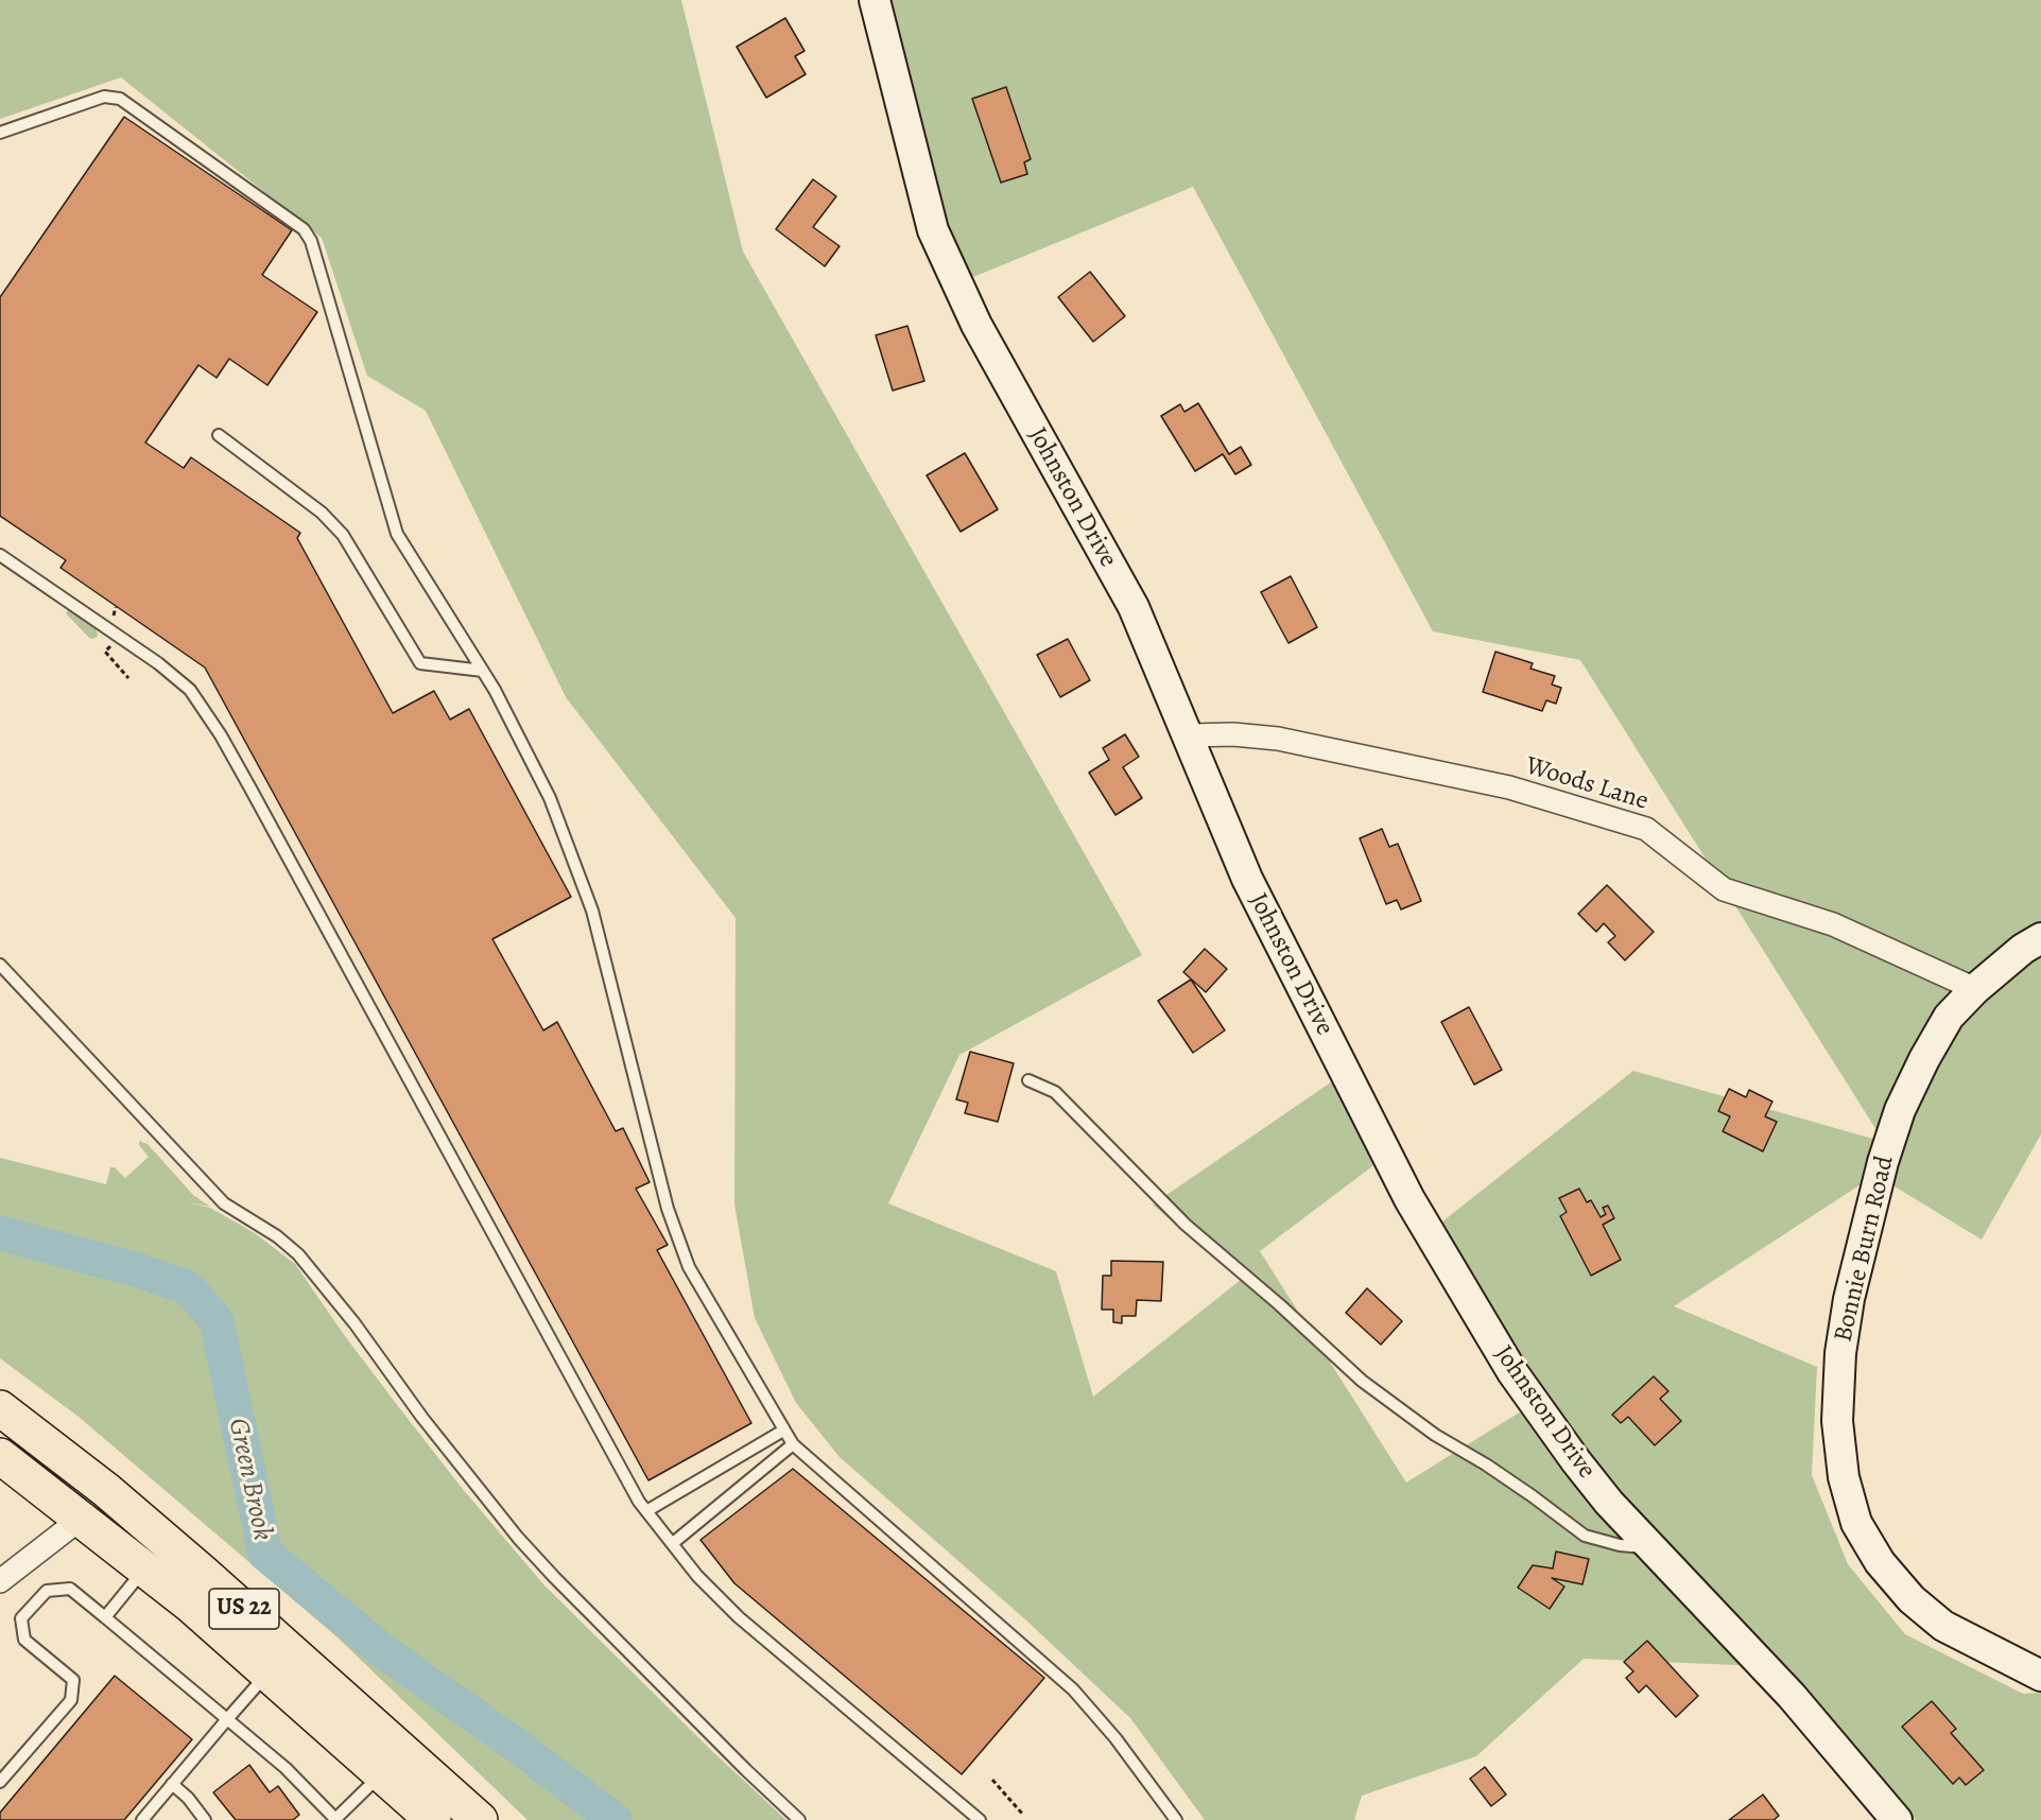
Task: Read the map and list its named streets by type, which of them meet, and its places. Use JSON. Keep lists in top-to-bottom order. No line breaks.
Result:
{"streets":{"highway":["US 22"],"street":["Johnston Drive","Woods Lane","Bonnie Burn Road"]},"crossings":[["Johnston Drive","Woods Lane"],["Woods Lane","Bonnie Burn Road"]],"water":["Green Brook"]}
